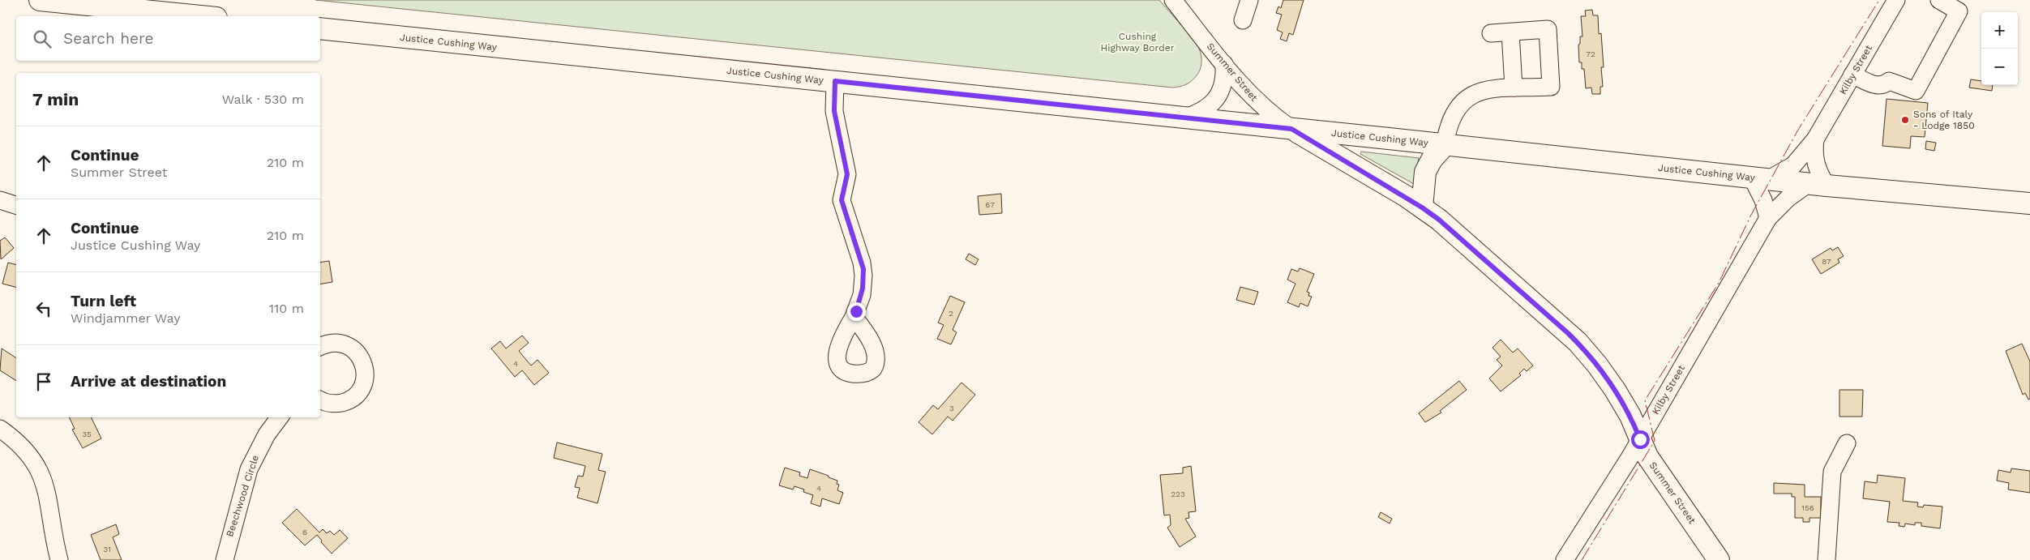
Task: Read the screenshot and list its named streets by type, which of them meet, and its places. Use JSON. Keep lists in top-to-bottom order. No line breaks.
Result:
{"streets":{"main road":["Justice Cushing Way","Summer Street"],"street":["Kilby Street","Beechwood Circle"]},"crossings":[["Justice Cushing Way","Kilby Street"],["Justice Cushing Way","Summer Street"],["Kilby Street","Summer Street"]],"parks":["Cushing Highway Border"],"places":["Sons of Italy - Lodge 1850"],"house_numbers":["72","67","87","2","4","3","35","4","223","156","6","31"],"page":{"map_buttons":["+","−"],"search":"Search here","heading":["7 min","Walk · 530 m"],"list":[["Continue","Summer Street","210 m"],["Continue","Justice Cushing Way","210 m"],["Turn left","Windjammer Way","110 m"],"Arrive at destination"]}}
